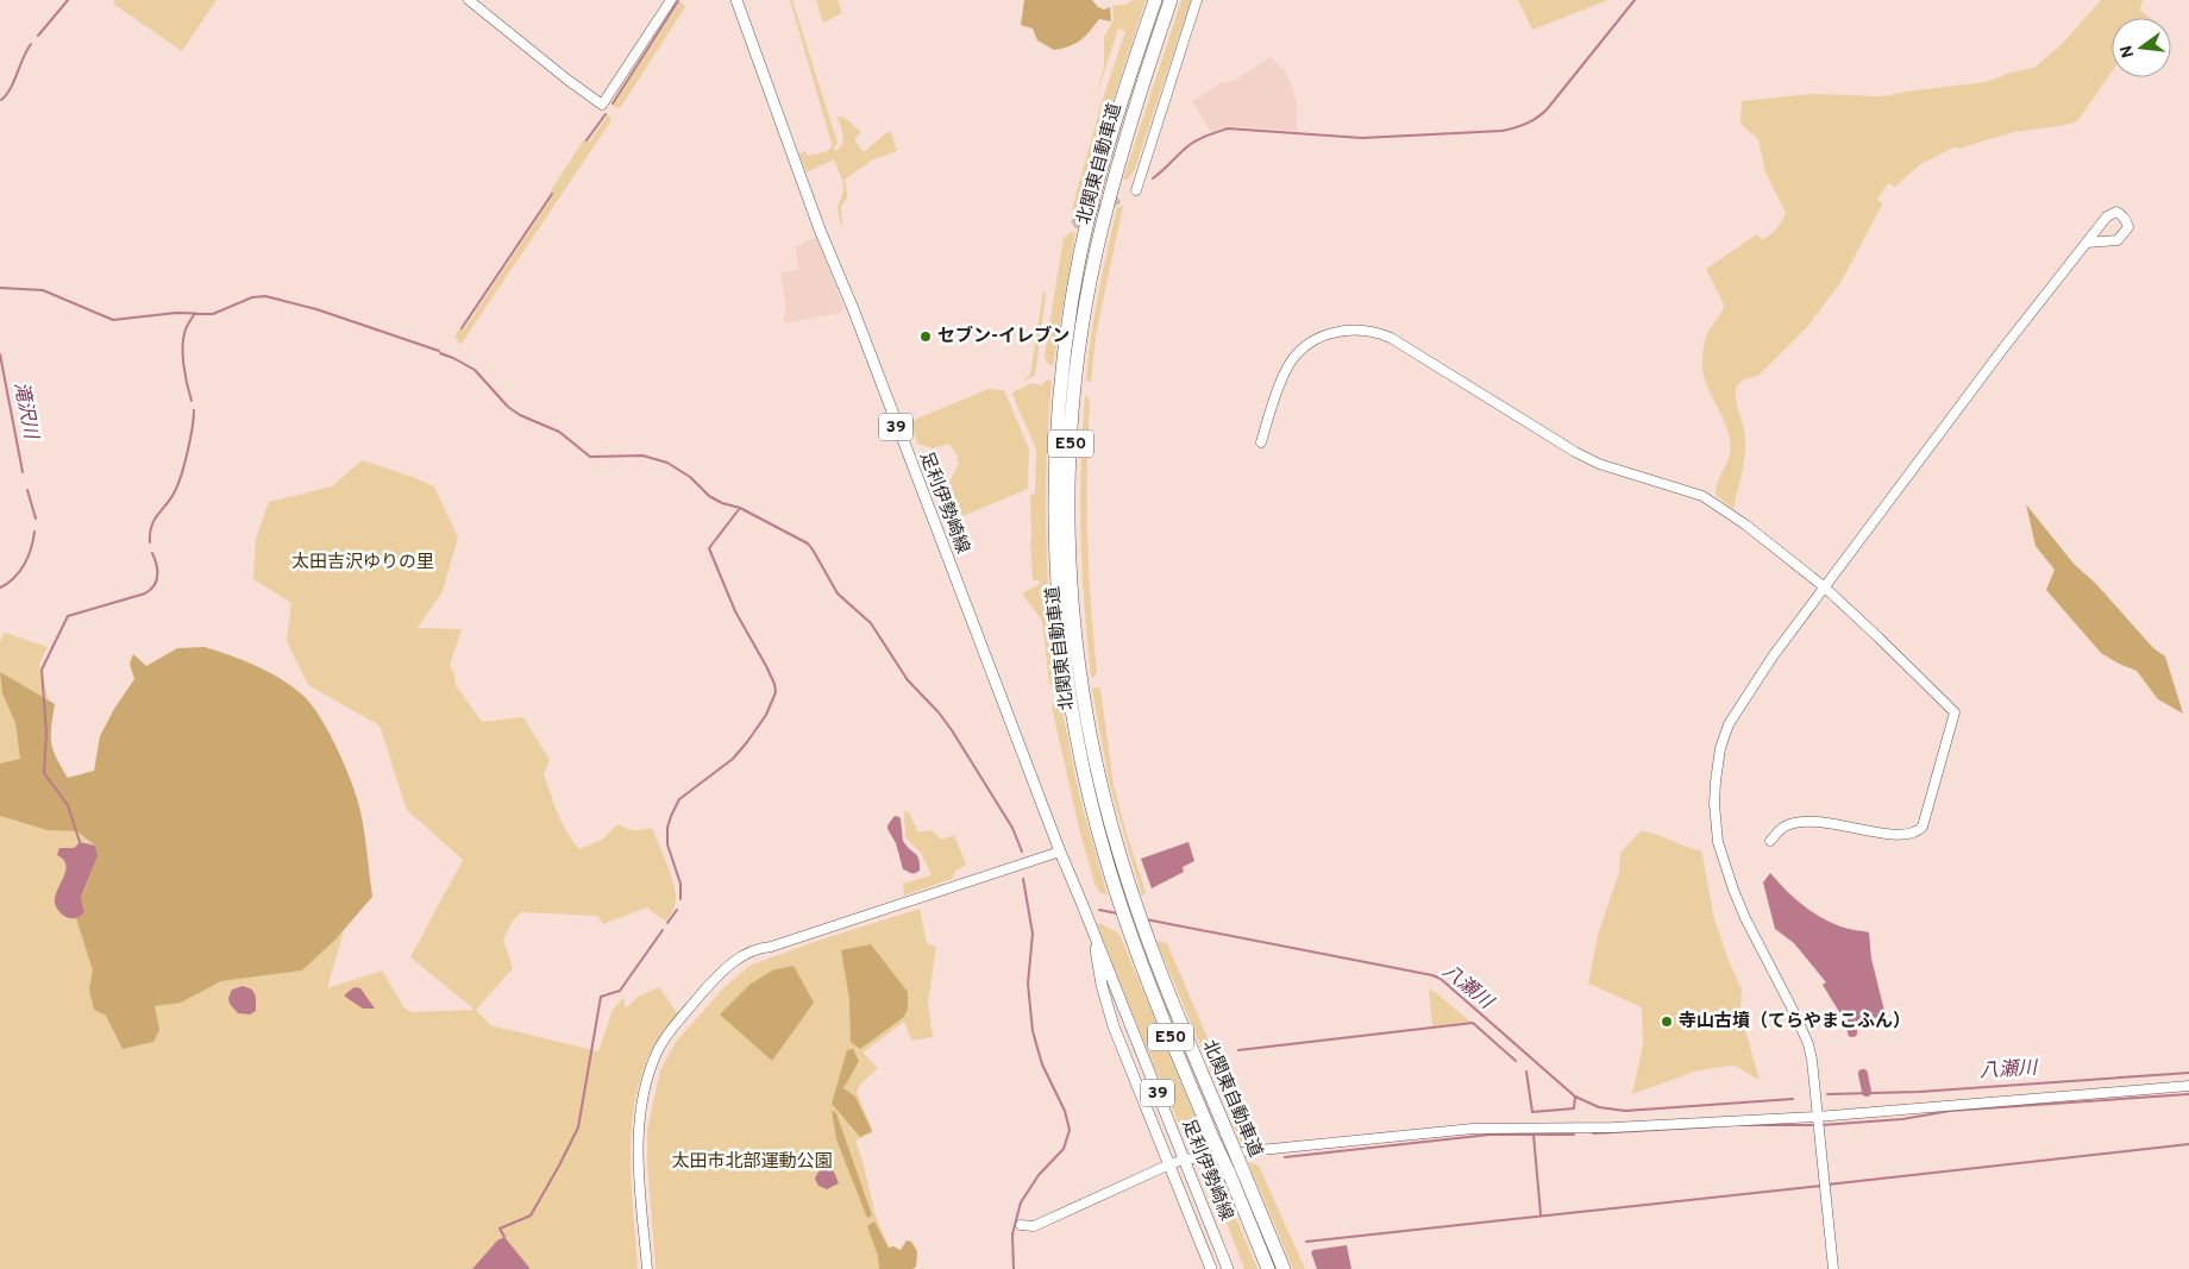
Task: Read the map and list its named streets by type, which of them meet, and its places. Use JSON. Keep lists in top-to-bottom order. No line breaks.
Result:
{"streets":{"highway":["北関東自動車道","E50"],"main road":["39","足利伊勢崎線"]},"water":["滝沢川","八瀬川"],"parks":["太田吉沢ゆりの里","太田市北部運動公園"],"places":["セブン-イレブン","寺山古墳（てらやまこふん）"],"north":"left"}
